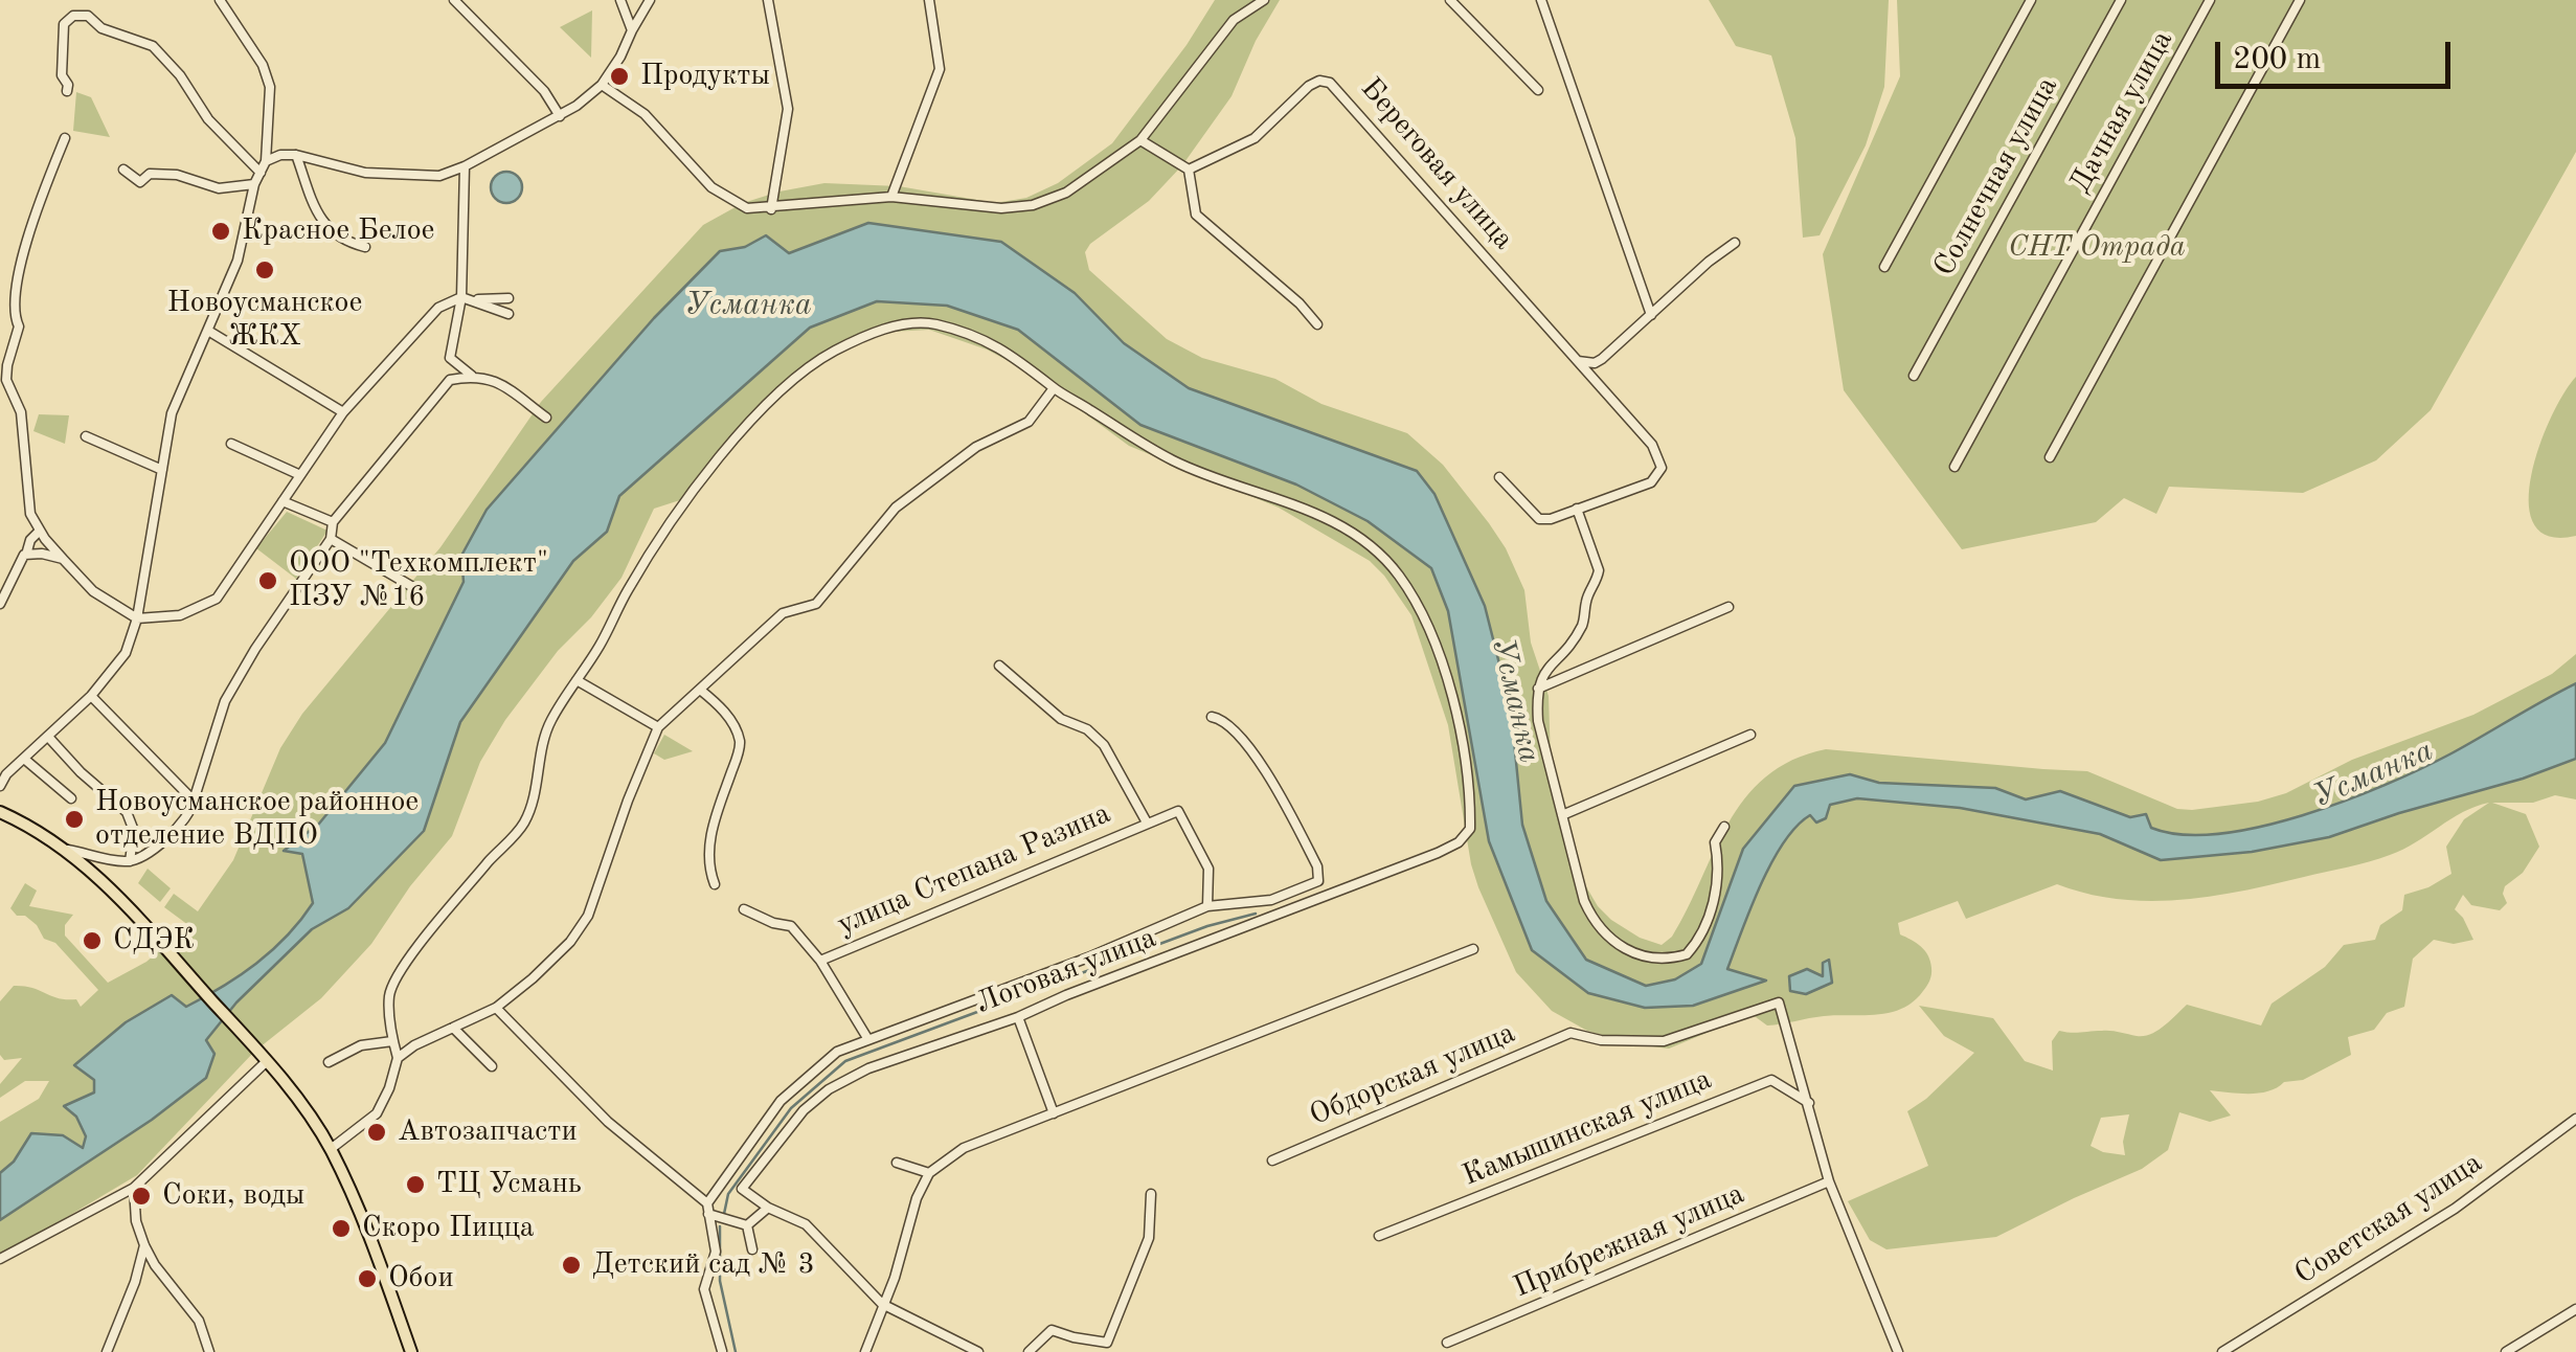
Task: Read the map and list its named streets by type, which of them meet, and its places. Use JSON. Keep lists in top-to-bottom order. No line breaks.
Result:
{"streets":{"street":["Дачная улица","Береговая улица","Солнечная улица","улица Степана Разина","Логовая улица","Обдорская улица","Камышинская улица","Советская улица","Прибрежная улица"]},"crossings":[["Обдорская улица","Камышинская улица"]],"water":["Усманка"],"parks":["СНТ Отрада"],"places":["Продукты","Красное Белое","Новоусманское ЖКХ","ООО \"Техкомплект\" ПЗУ №16","Новоусманское районное отделение ВДПО","СДЭК","Автозапчасти","ТЦ Усмань","Соки, воды","Скоро Пицца","Детский сад № 3","Обои"],"scale_bar":"200 m"}
